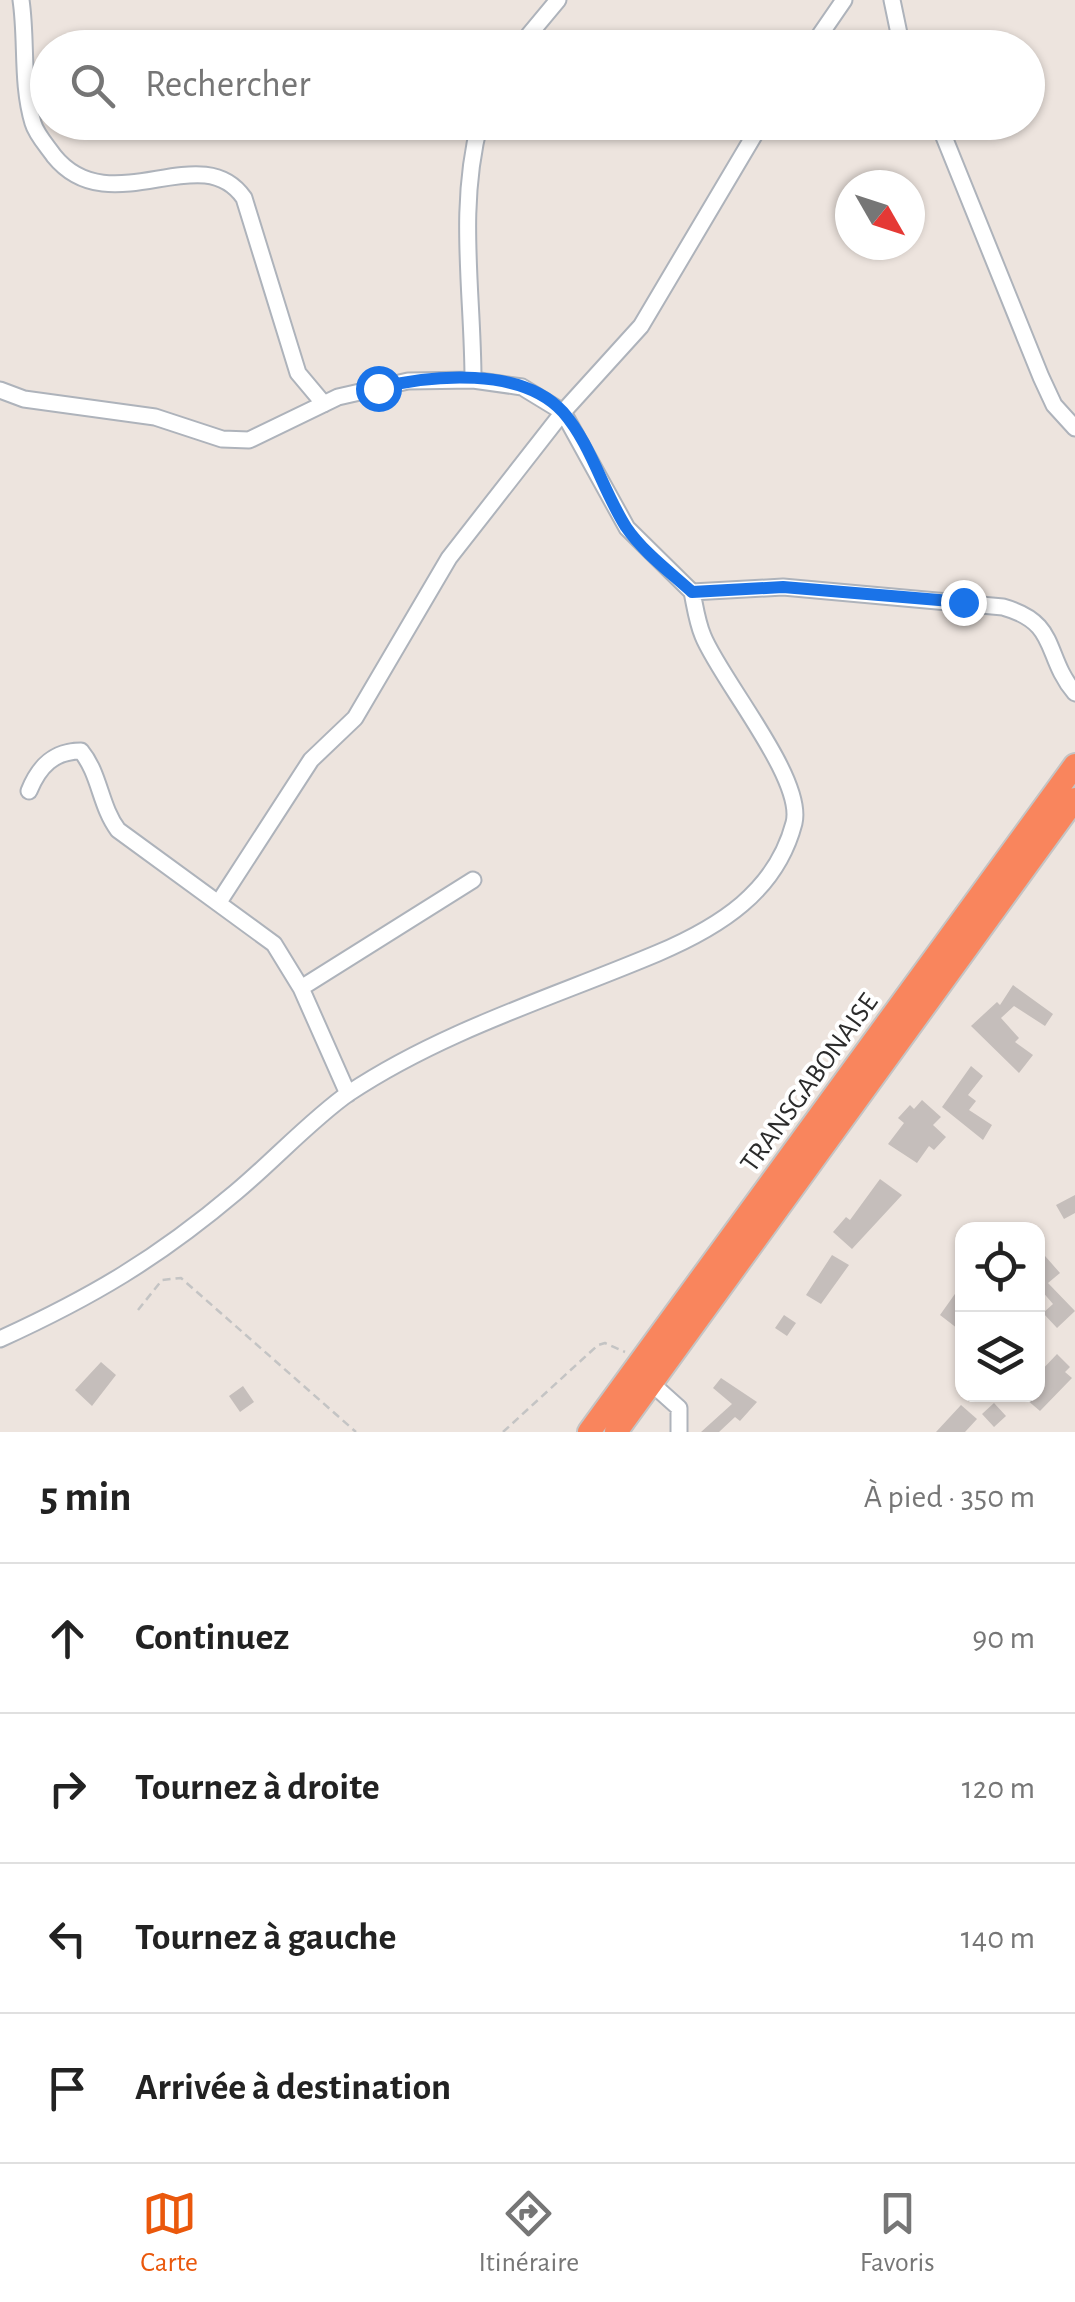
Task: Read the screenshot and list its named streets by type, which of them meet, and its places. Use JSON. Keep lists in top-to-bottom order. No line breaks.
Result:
{"streets":{"highway":["TRANSGABONAISE"]},"north":"bottom right","page":{"search":"Rechercher","heading":["5 min","À pied · 350 m"],"list":[["Continuez","90 m"],["Tournez à droite","120 m"],["Tournez à gauche","140 m"],"Arrivée à destination"],"nav":["Carte","Itinéraire","Favoris"]}}
